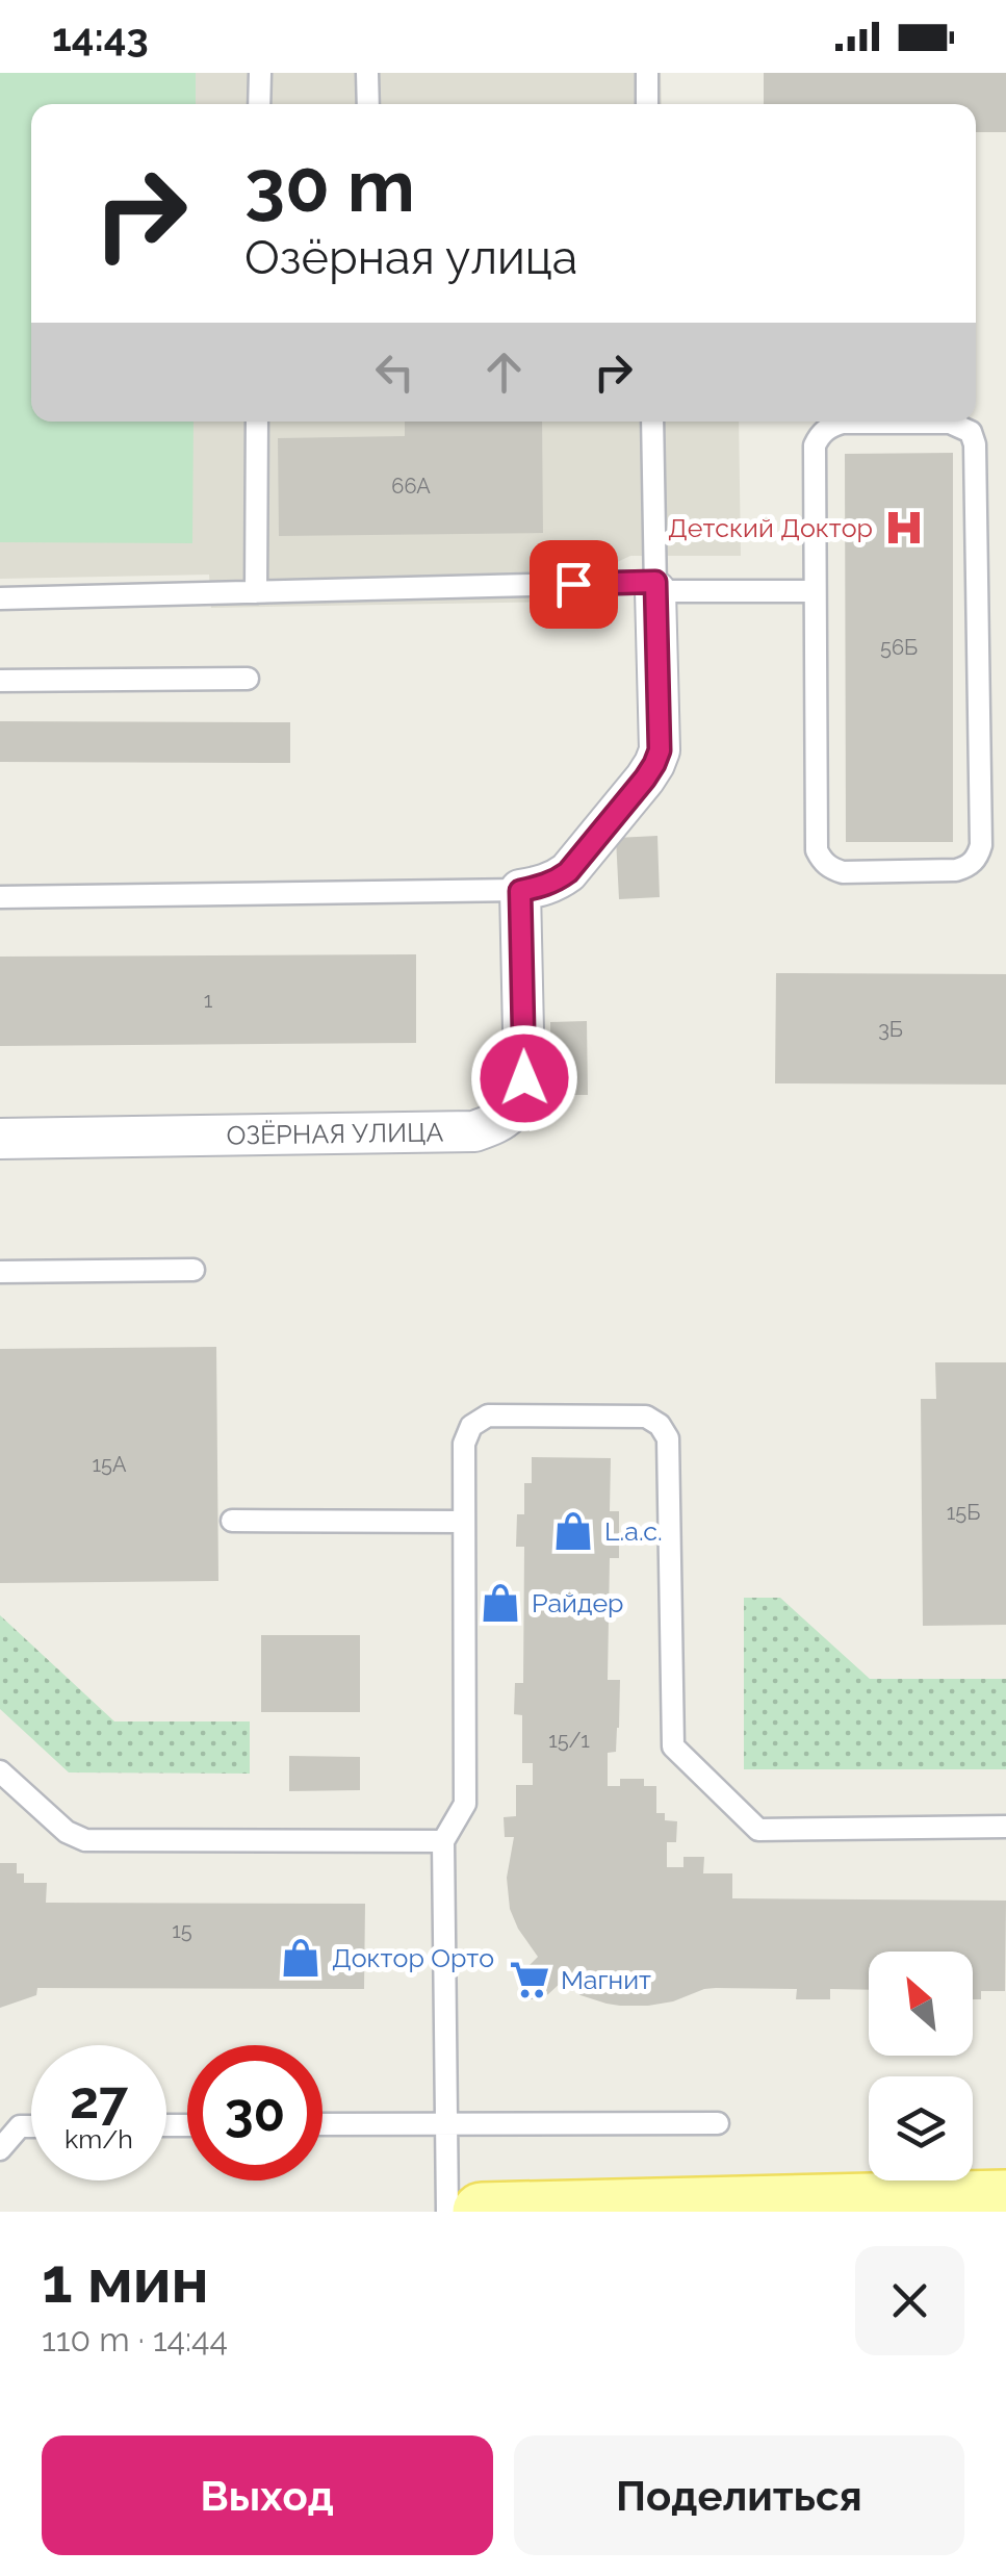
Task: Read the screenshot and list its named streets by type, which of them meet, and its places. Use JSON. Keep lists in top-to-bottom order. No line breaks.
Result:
{"streets":{"street":["ОЗЁРНАЯ УЛИЦА"]},"places":{"hospital":["Детский Доктор"],"shop":["L.a.c.","Райдер","Доктор Орто"],"supermarket":["Магнит"]},"house_numbers":["66А","56Б","1","3Б","15А","15Б","15/1","15"],"north":"top left","page":{"status":"14:43","turn":["30 m","Озёрная улица"],"speed":"27 km/h","limit":"30","heading":["1 мин","110 m · 14:44"],"buttons":["Выход","Поделиться"]}}
